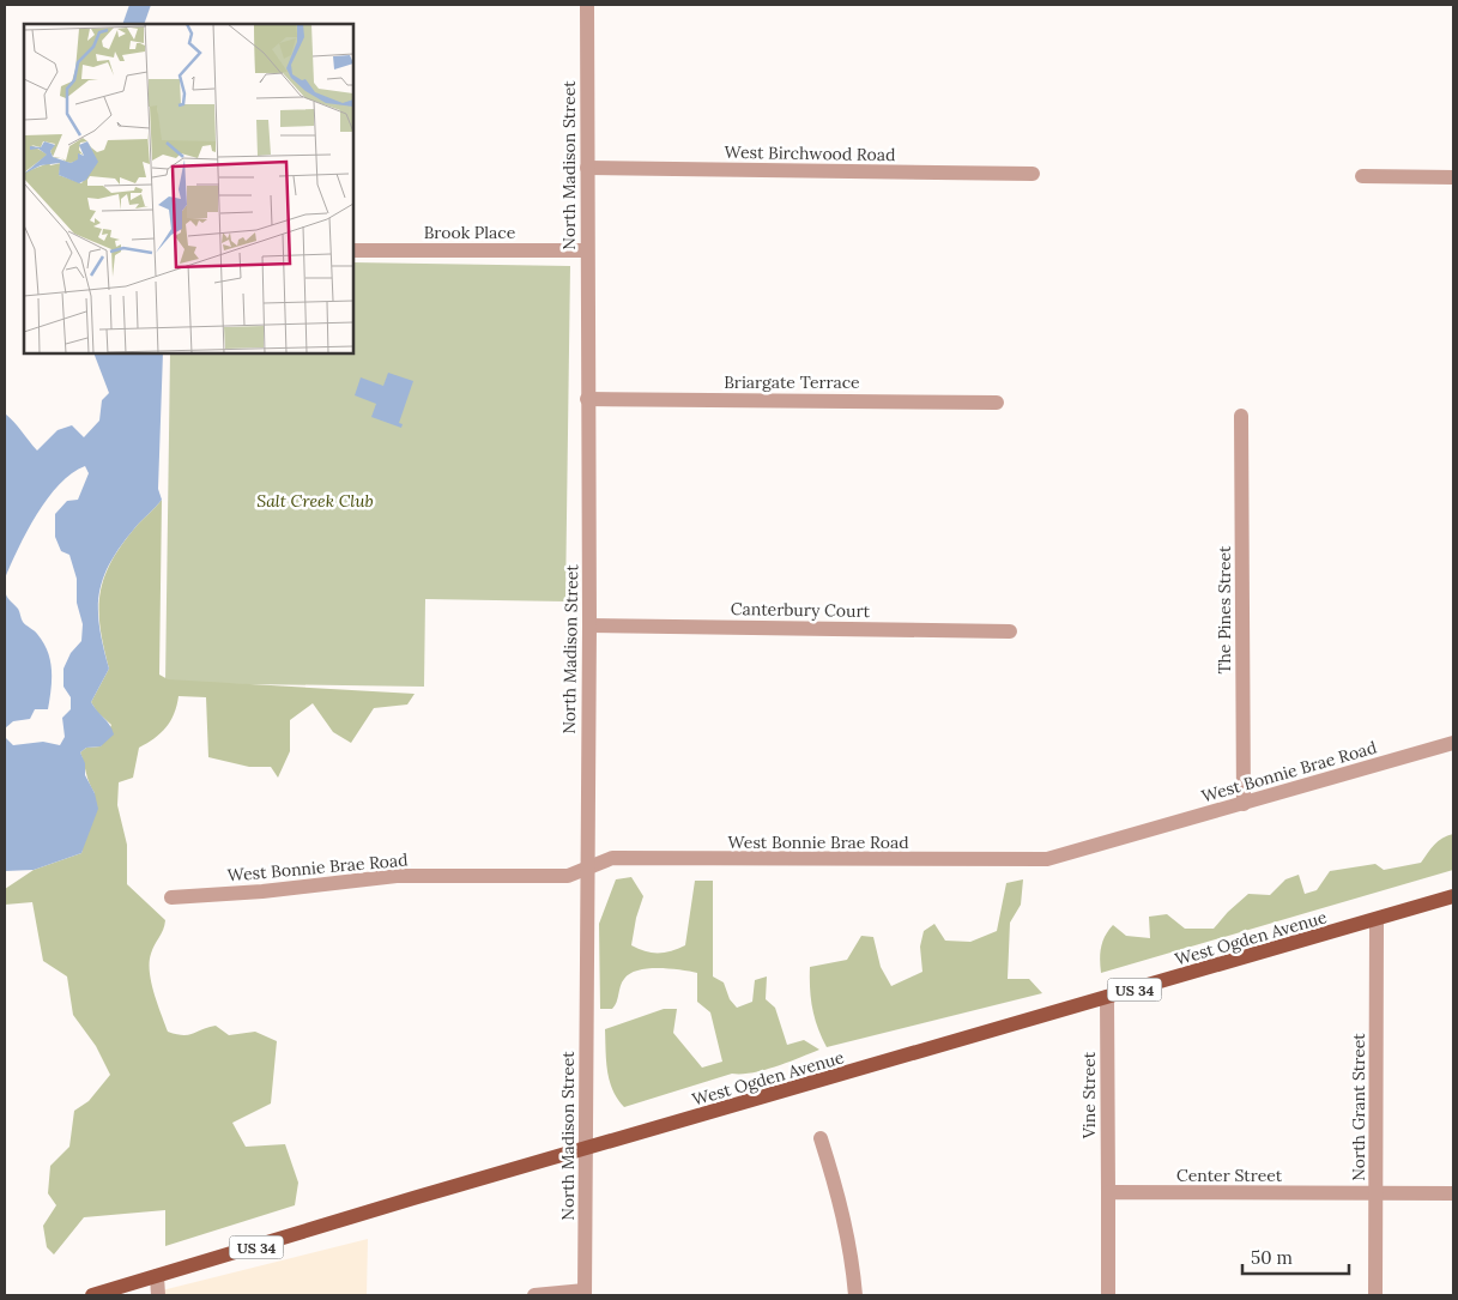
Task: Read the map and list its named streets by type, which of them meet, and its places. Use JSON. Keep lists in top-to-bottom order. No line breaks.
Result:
{"streets":{"main road":["West Ogden Avenue","US 34"],"street":["West Birchwood Road","North Madison Street","Brook Place","Briargate Terrace","Canterbury Court","The Pines Street","West Bonnie Brae Road","Vine Street","North Grant Street","Center Street"]},"crossings":[["West Birchwood Road","North Madison Street"],["North Madison Street","Brook Place"],["North Madison Street","Briargate Terrace"],["North Madison Street","Canterbury Court"],["North Madison Street","West Bonnie Brae Road"],["North Madison Street","West Ogden Avenue"],["The Pines Street","West Bonnie Brae Road"],["West Ogden Avenue","Vine Street"],["West Ogden Avenue","North Grant Street"],["Vine Street","Center Street"],["North Grant Street","Center Street"]],"parks":["Salt Creek Club"],"scale_bar":"50 m"}
